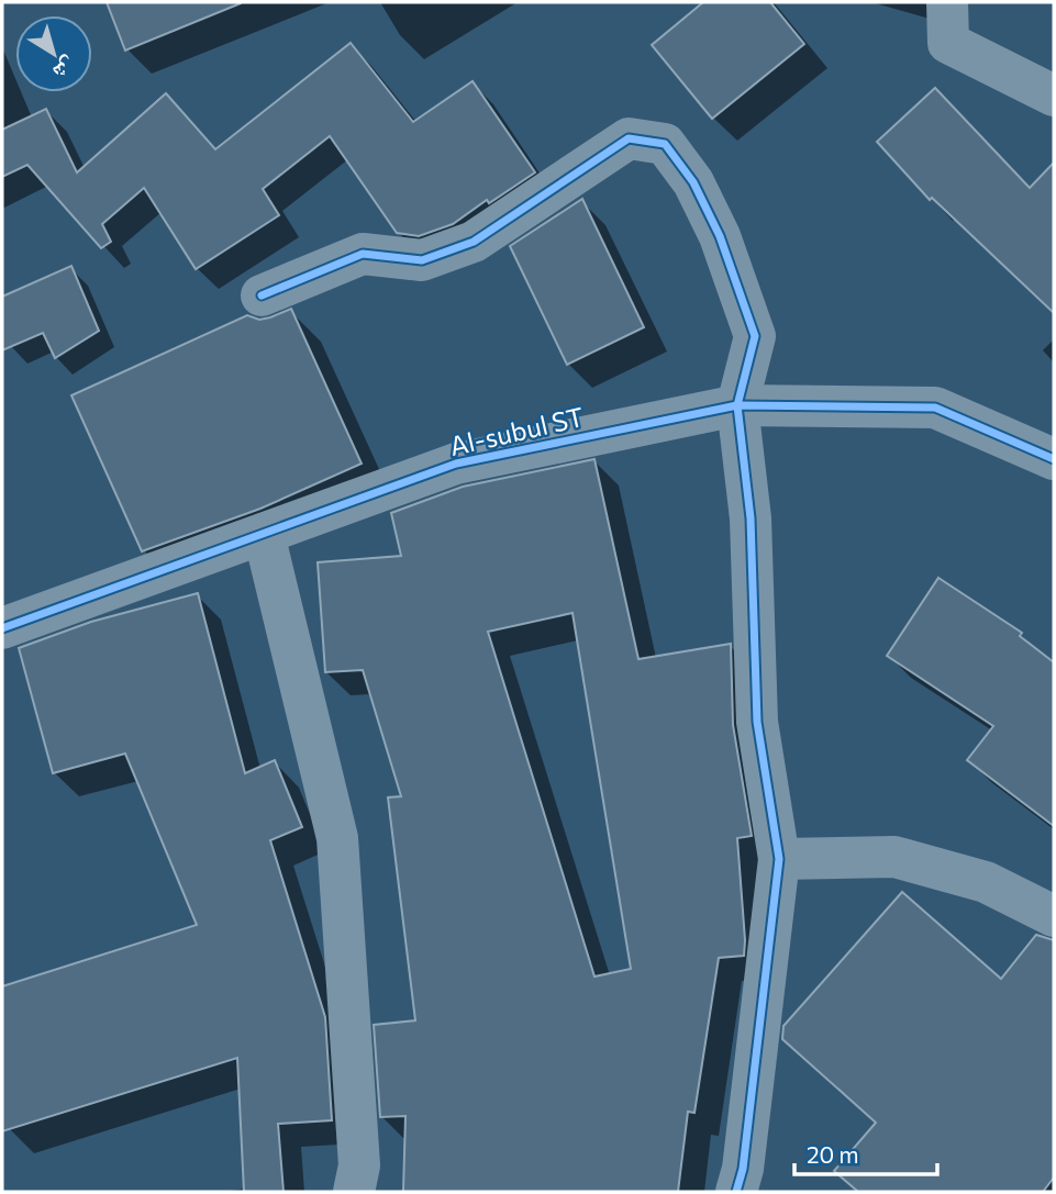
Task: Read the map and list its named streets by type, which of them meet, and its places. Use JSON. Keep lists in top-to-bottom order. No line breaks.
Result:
{"streets":{"street":["Al-subul ST"]},"scale_bar":"20 m","north":"bottom right"}
